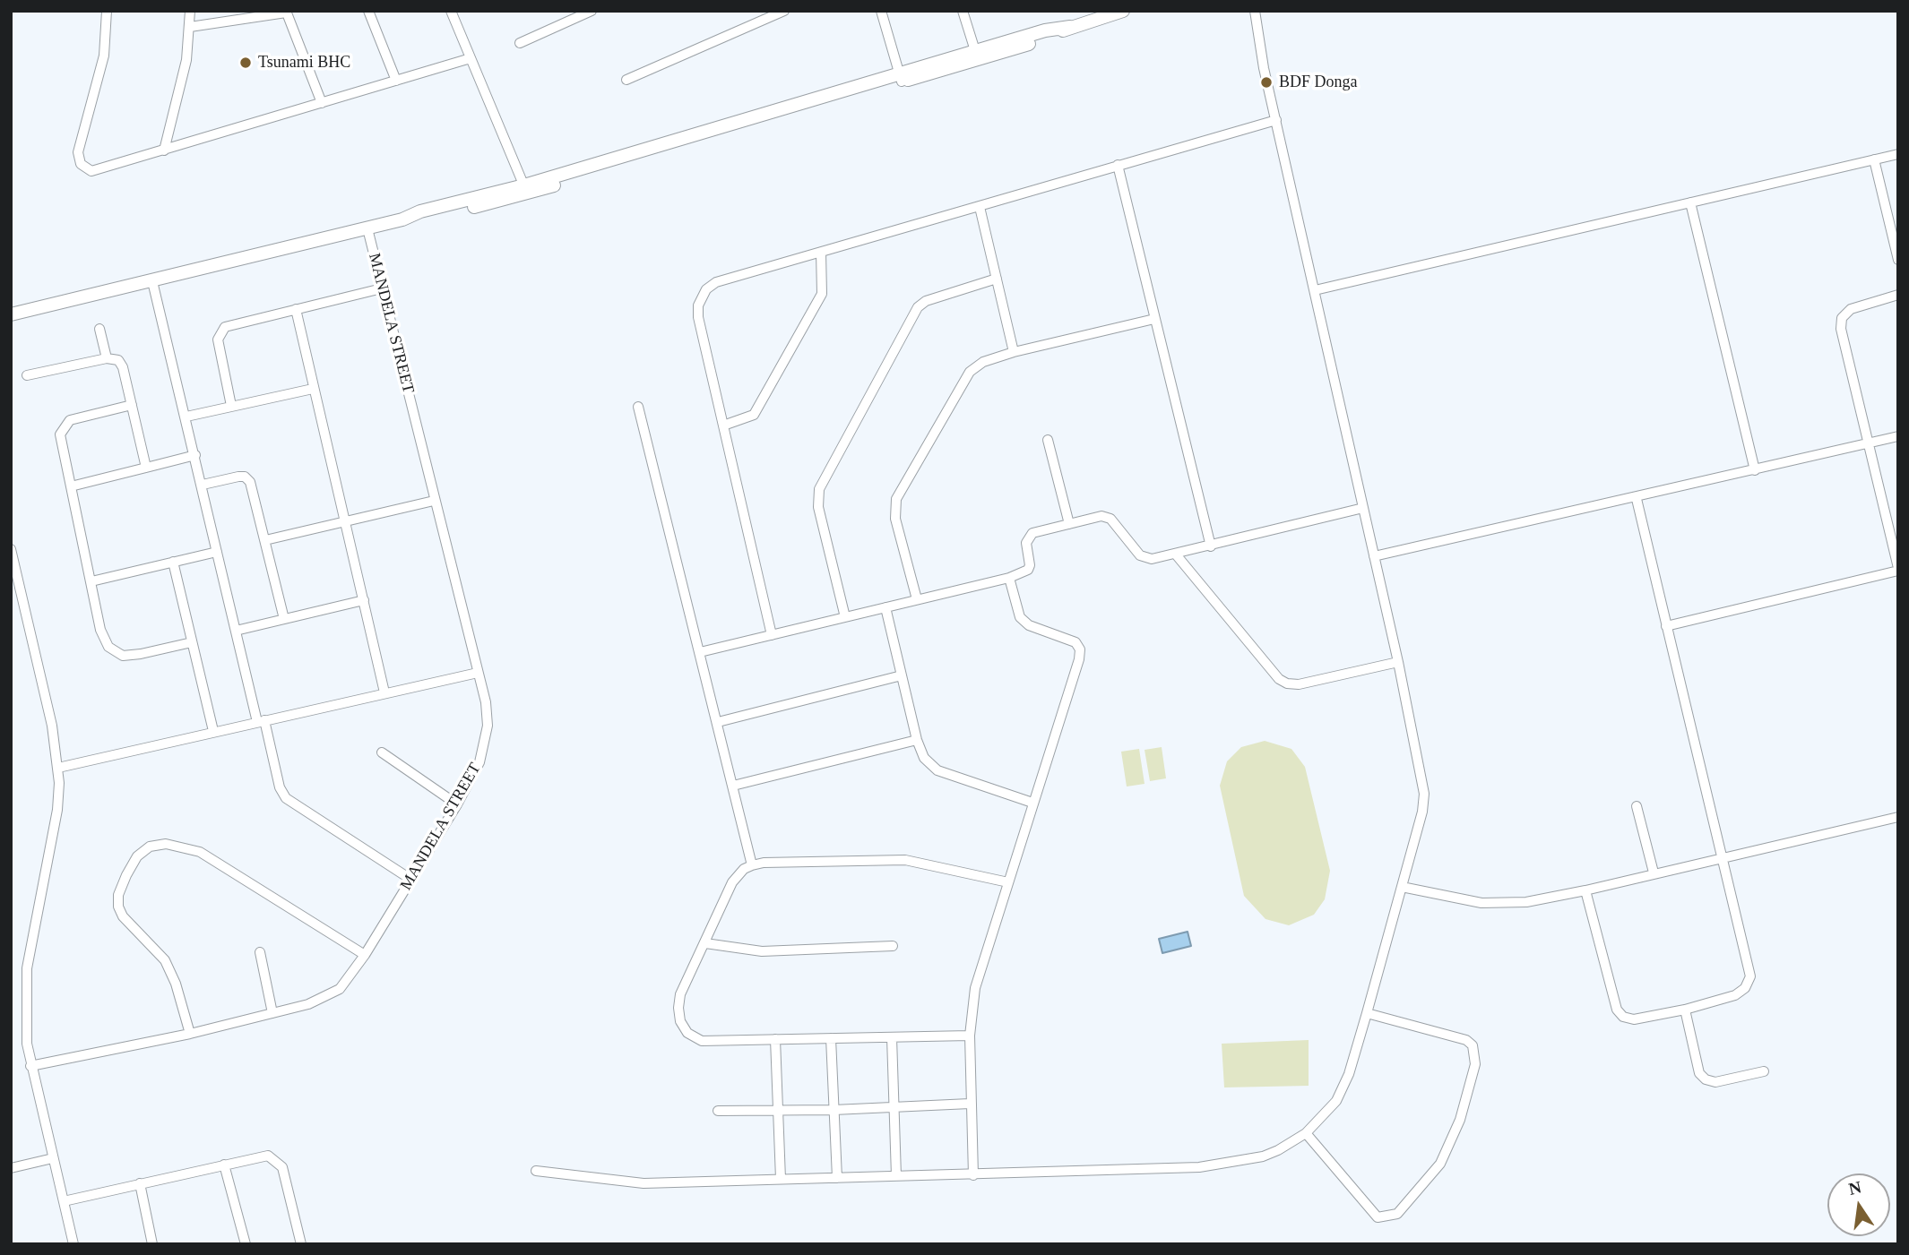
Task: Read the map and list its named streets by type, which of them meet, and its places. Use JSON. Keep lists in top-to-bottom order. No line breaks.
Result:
{"streets":{"street":["MANDELA STREET"]},"places":["Tsunami BHC","BDF Donga"],"north":"top"}
